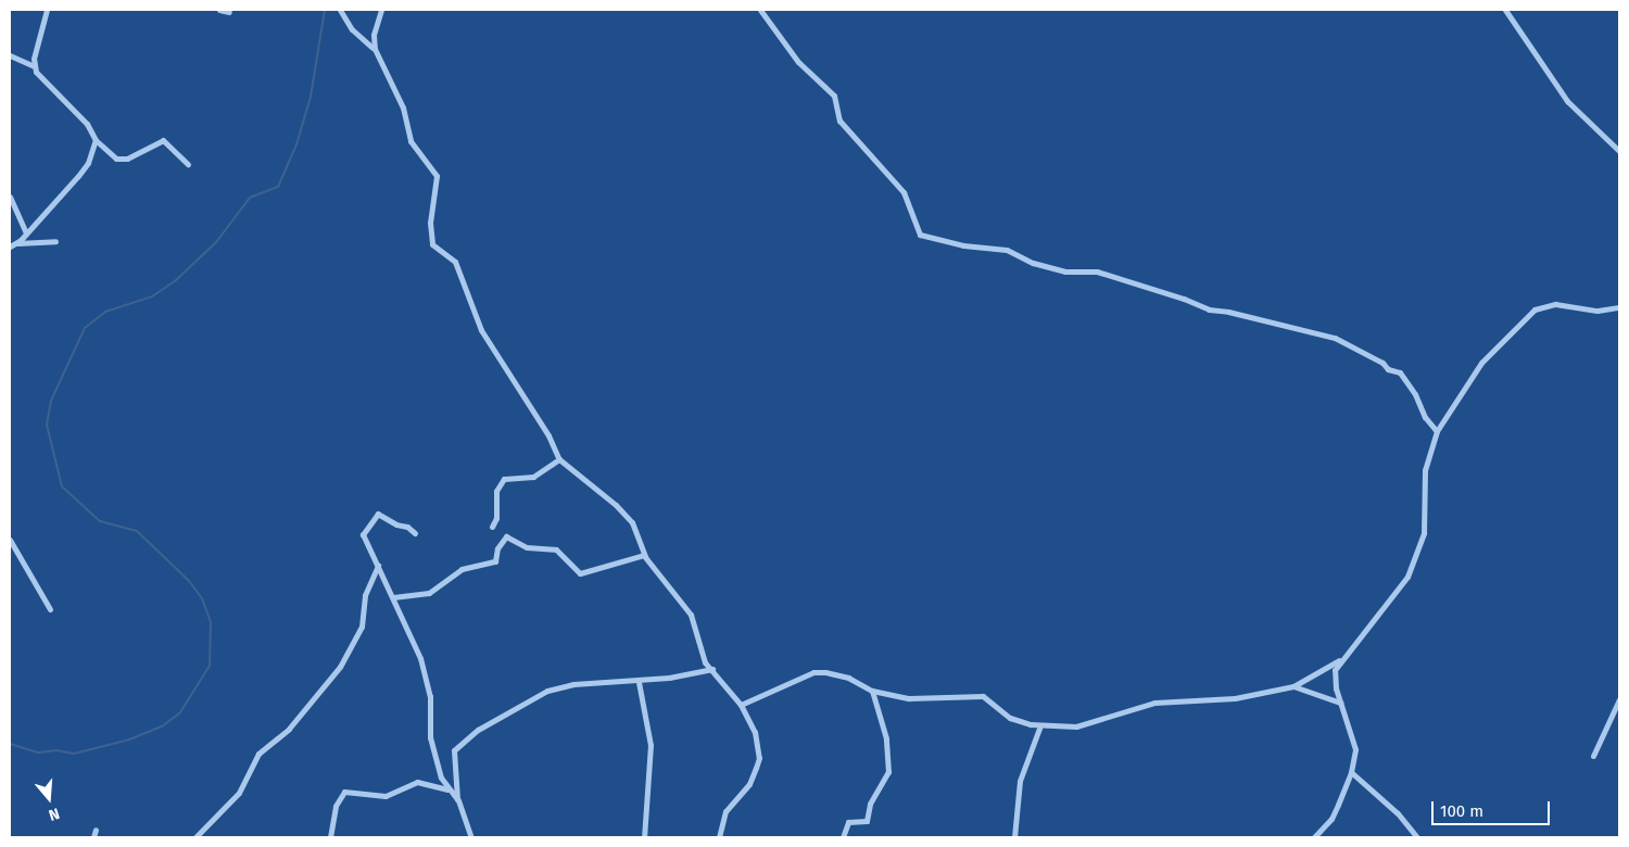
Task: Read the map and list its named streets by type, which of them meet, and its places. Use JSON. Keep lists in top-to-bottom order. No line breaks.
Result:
{"scale_bar":"100 m","north":"bottom"}
